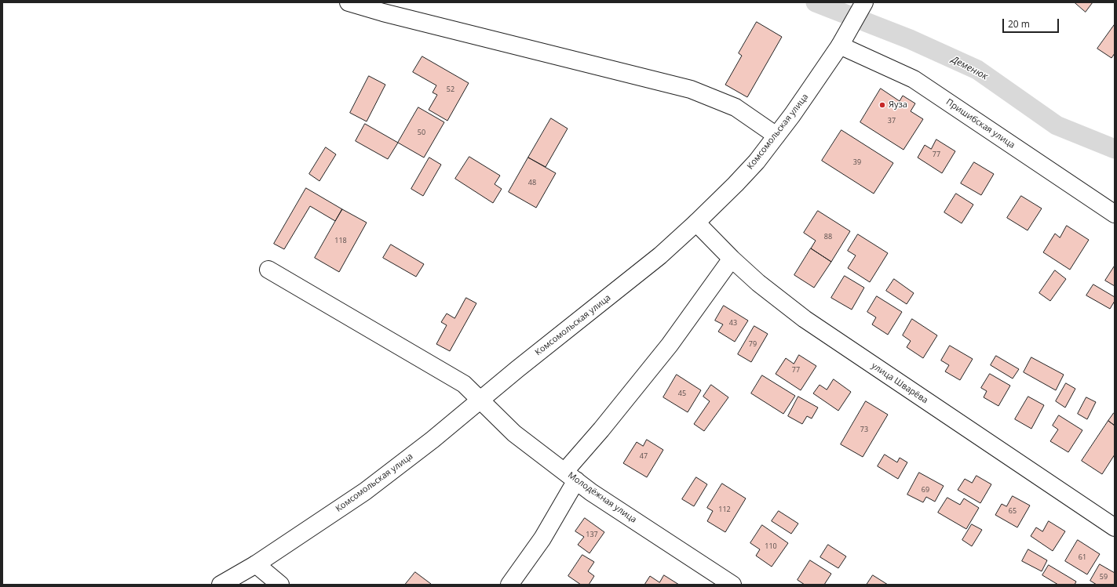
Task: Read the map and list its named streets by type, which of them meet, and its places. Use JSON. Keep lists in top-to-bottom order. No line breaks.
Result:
{"streets":{"street":["Пришибская улица","Комсомольская улица","улица Шварёва","Молодёжная улица"]},"crossings":[["Пришибская улица","Комсомольская улица"],["Комсомольская улица","улица Шварёва"],["Комсомольская улица","Молодёжная улица"]],"water":["Деменюк"],"places":["Яуза"],"house_numbers":["52","37","50","77","39","48","88","118","43","79","77","45","73","47","69","112","65","137","110","61","59"],"scale_bar":"20 m"}
